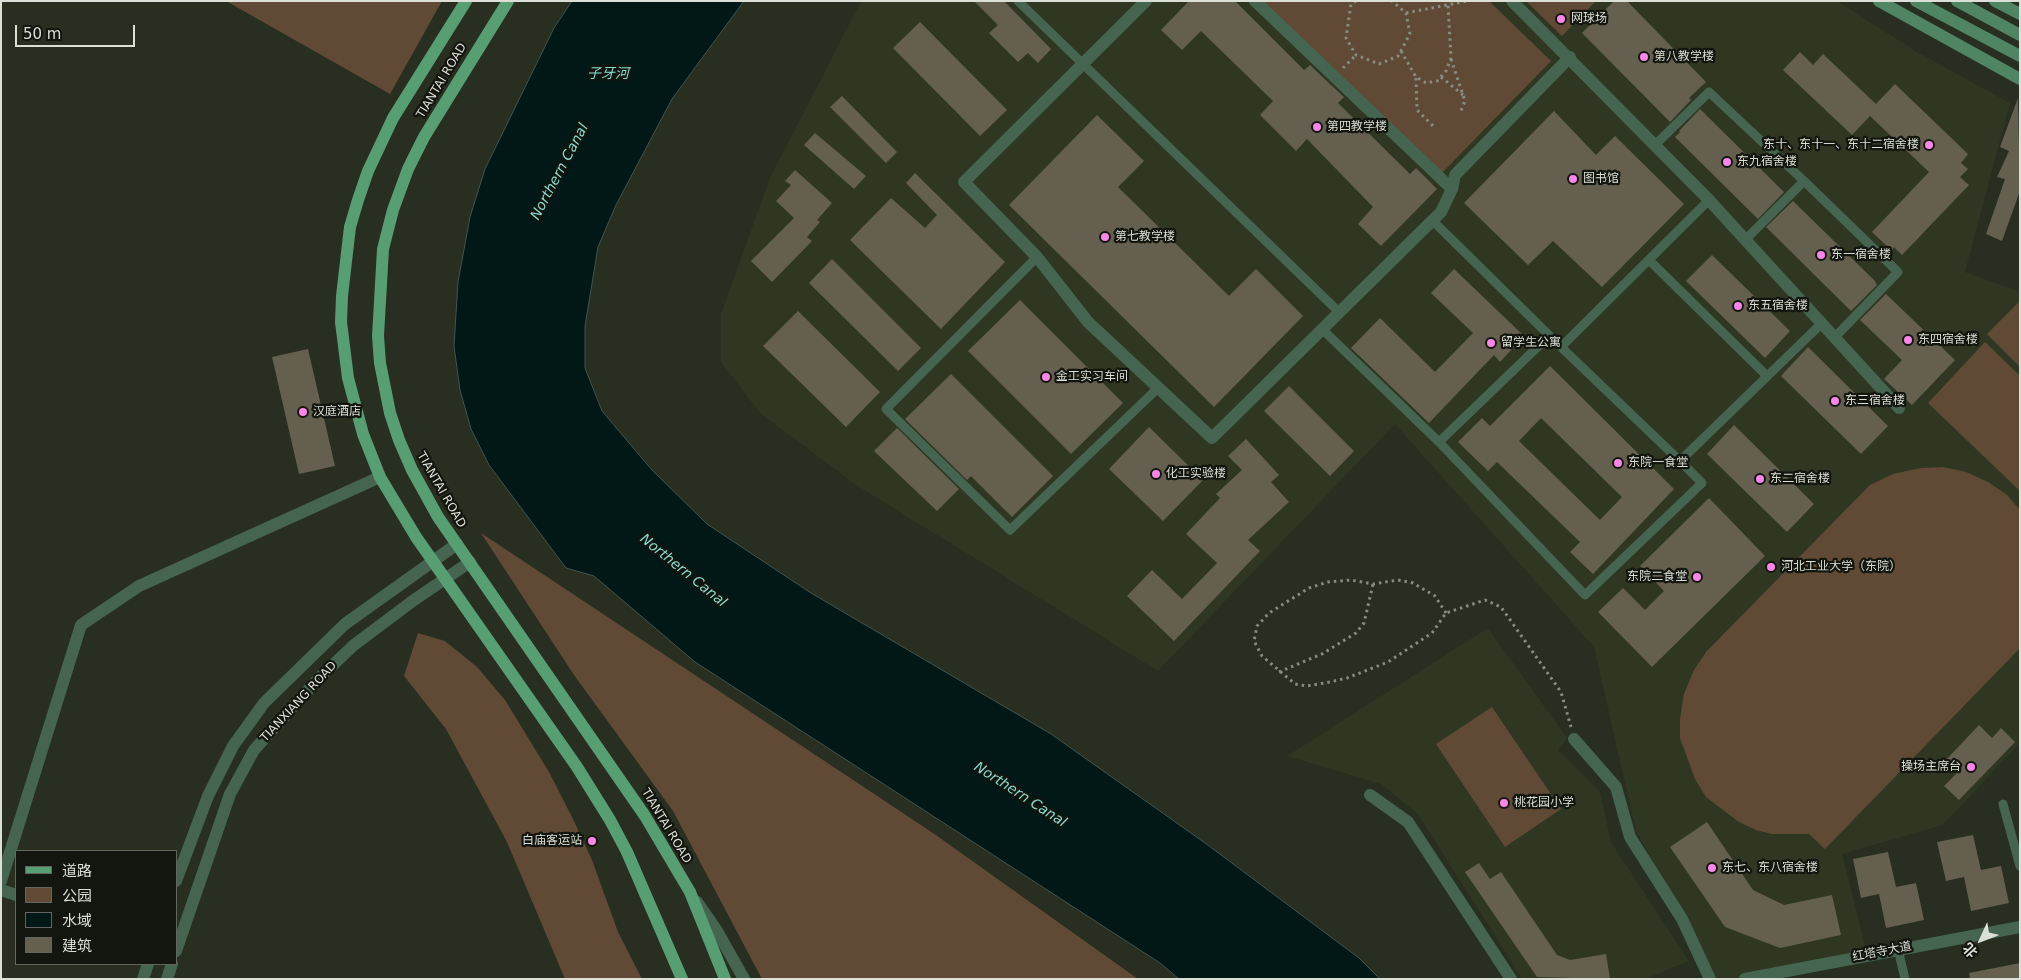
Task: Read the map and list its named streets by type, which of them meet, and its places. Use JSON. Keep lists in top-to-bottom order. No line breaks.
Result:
{"streets":{"main road":["TIANTAI ROAD"],"street":["TIANXIANG ROAD","红塔寺大道"]},"crossings":[["TIANTAI ROAD","TIANXIANG ROAD"]],"water":["子牙河","Northern Canal"],"places":["网球场","第八教学楼","第四教学楼","东十、东十一、东十二宿舍楼","东九宿舍楼","图书馆","第七教学楼","东一宿舍楼","东五宿舍楼","东四宿舍楼","留学生公寓","金工实习车间","东三宿舍楼","汉庭酒店","东院一食堂","化工实验楼","东二宿舍楼","河北工业大学（东院）","东院二食堂","操场主席台","桃花园小学","白庙客运站","东七、东八宿舍楼"],"legend":["道路","公园","水域","建筑"],"scale_bar":"50 m","north":"bottom left"}
